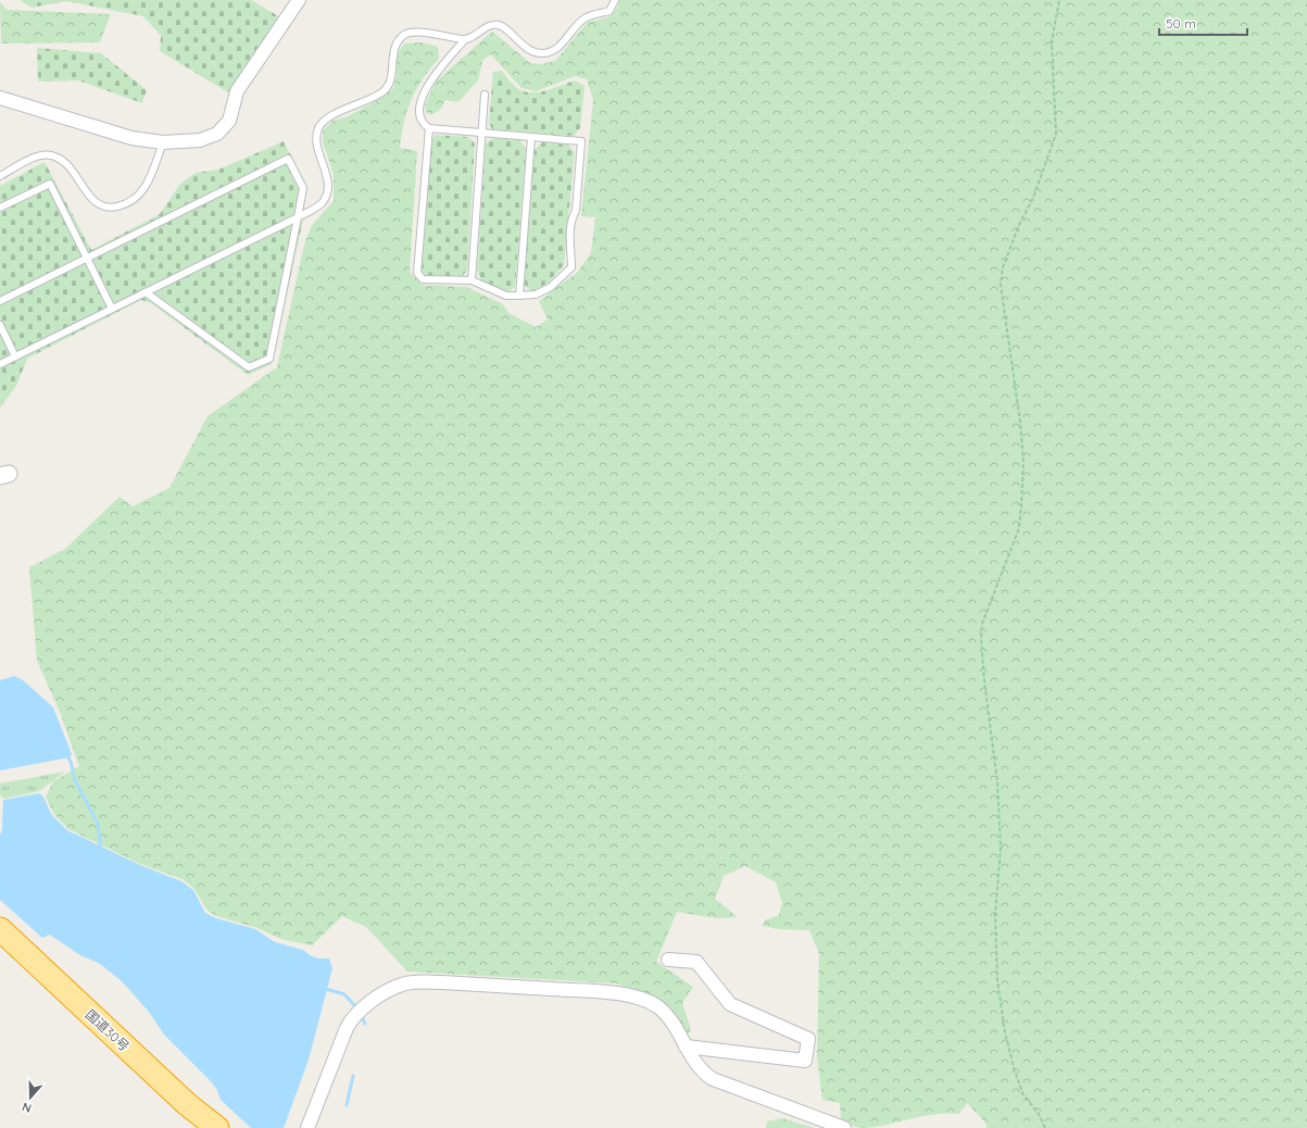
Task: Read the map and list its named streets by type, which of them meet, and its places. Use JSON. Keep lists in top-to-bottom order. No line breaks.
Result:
{"streets":{"highway":["国道30号"]},"scale_bar":"50 m","north":"bottom"}
